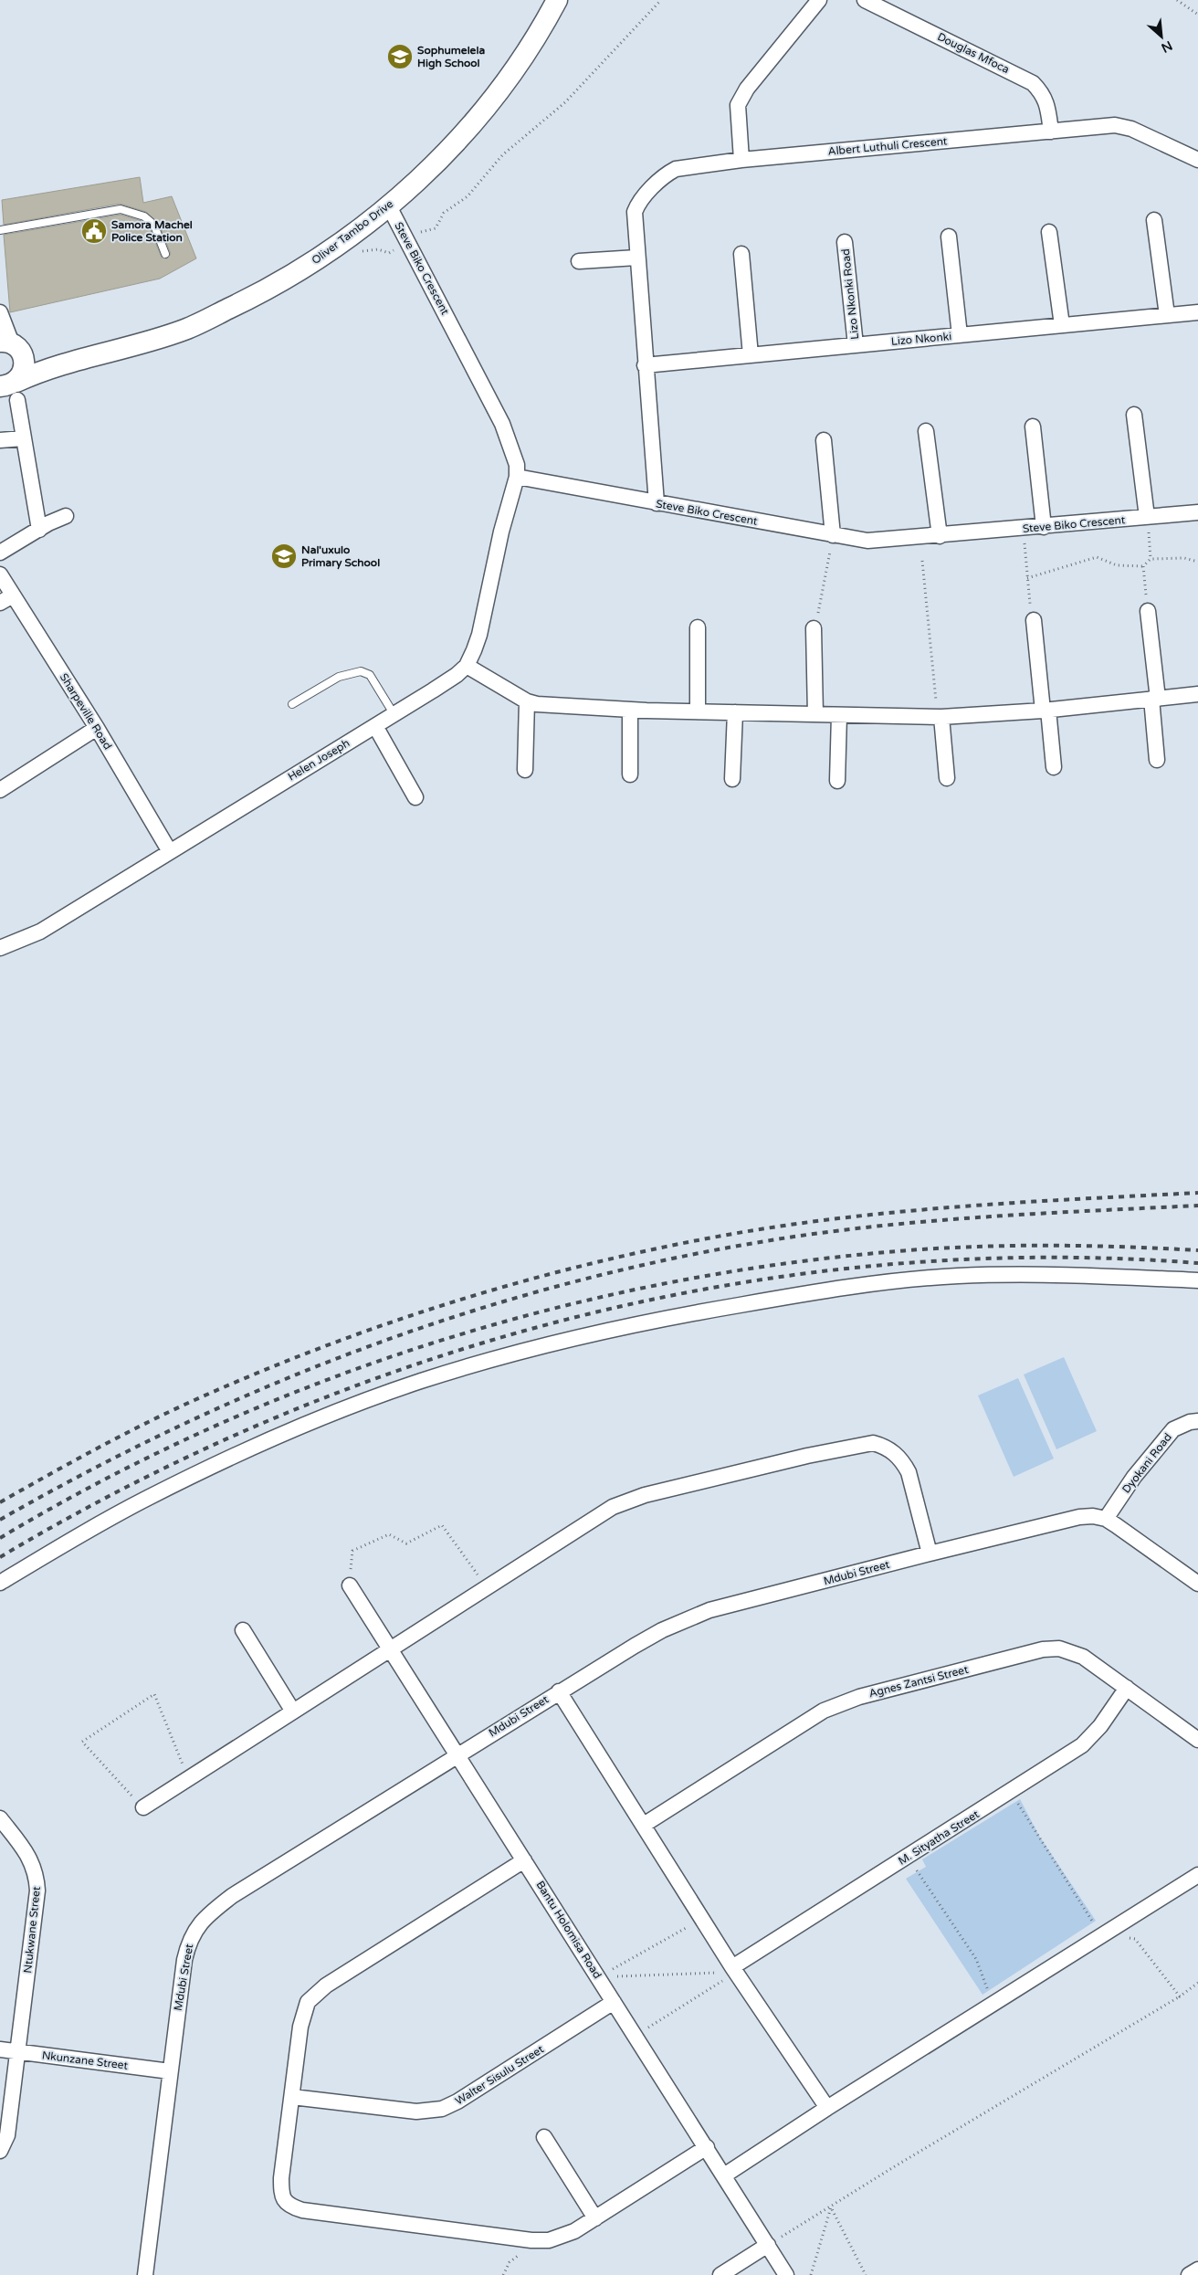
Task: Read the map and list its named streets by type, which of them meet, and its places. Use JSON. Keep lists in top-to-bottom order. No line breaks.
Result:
{"streets":{"street":["Douglas Mfoca","Albert Luthuli Crescent","Oliver Tambo Drive","Steve Biko Crescent","Lizo Nkonki Road","Lizo Nkonki","Sharpeville Road","Helen Joseph","Dyokani Road","Mdubi Street","Agnes Zantsi Street","M. Sityatha Street","Ntukwane Street","Bantu Holomisa Road","Nkunzane Street","Walter Sisulu Street"]},"crossings":[["Douglas Mfoca","Albert Luthuli Crescent"],["Albert Luthuli Crescent","Steve Biko Crescent"],["Albert Luthuli Crescent","Lizo Nkonki"],["Oliver Tambo Drive","Steve Biko Crescent"],["Steve Biko Crescent","Helen Joseph"],["Lizo Nkonki Road","Lizo Nkonki"],["Sharpeville Road","Helen Joseph"],["Dyokani Road","Mdubi Street"],["Mdubi Street","Bantu Holomisa Road"],["Mdubi Street","Nkunzane Street"],["Agnes Zantsi Street","M. Sityatha Street"],["Ntukwane Street","Nkunzane Street"],["Bantu Holomisa Road","Walter Sisulu Street"]],"places":{"school or university":["Sophumelela High School","Nal'uxulo Primary School"],"public building":["Samora Machel Police Station"]},"north":"bottom right"}
